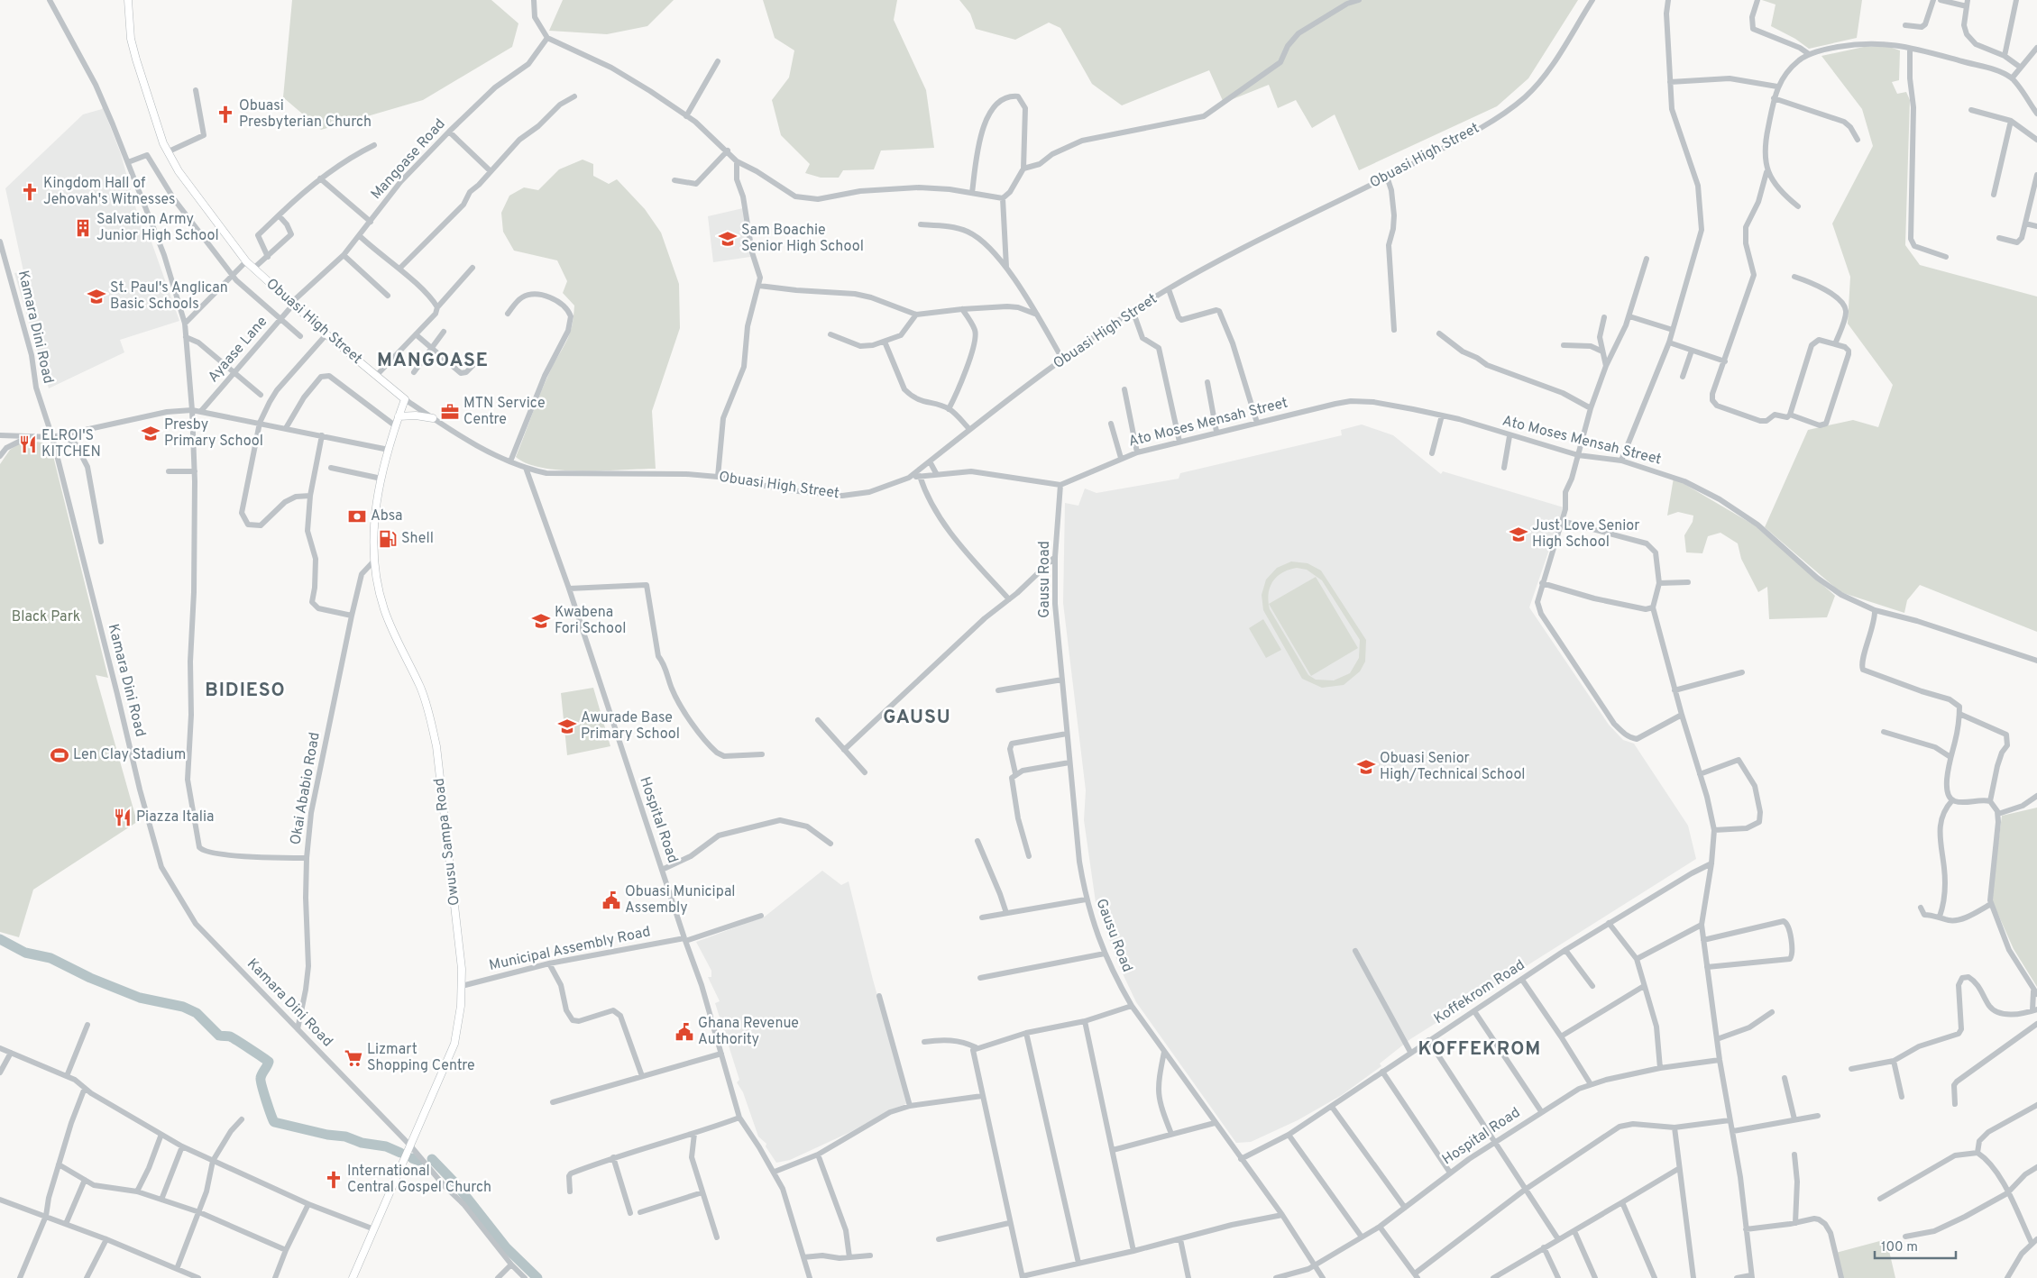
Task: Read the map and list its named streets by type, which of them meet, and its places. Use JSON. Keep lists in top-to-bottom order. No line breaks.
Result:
{"streets":{"main road":["Obuasi High Street","Owusu Sampa Road"],"street":["Mangoase Road","Kamara Dini Road","Ayaase Lane","Ato Moses Mensah Street","Gausu Road","Okai Ababio Road","Hospital Road","Municipal Assembly Road","Koffekrom Road"]},"crossings":[["Obuasi High Street","Mangoase Road"],["Obuasi High Street","Ayaase Lane"],["Obuasi High Street","Hospital Road"],["Obuasi High Street","Owusu Sampa Road"],["Mangoase Road","Ayaase Lane"],["Kamara Dini Road","Okai Ababio Road"],["Kamara Dini Road","Owusu Sampa Road"],["Ato Moses Mensah Street","Gausu Road"],["Gausu Road","Hospital Road"],["Gausu Road","Koffekrom Road"],["Okai Ababio Road","Owusu Sampa Road"],["Hospital Road","Municipal Assembly Road"],["Owusu Sampa Road","Municipal Assembly Road"]],"districts":["MANGOASE","BIDIESO","GAUSU","KOFFEKROM"],"parks":["Black Park"],"places":{"church":["Obuasi Presbyterian Church","Kingdom Hall of Jehovah's Witnesses","International Central Gospel Church"],"building":["Salvation Army Junior High School"],"school or university":["Sam Boachie Senior High School","St. Paul's Anglican Basic Schools","Presby Primary School","Just Love Senior High School","Kwabena Fori School","Awurade Base Primary School","Obuasi Senior High/Technical School"],"office":["MTN Service Centre"],"restaurant":["ELROI'S KITCHEN","Piazza Italia"],"bank":["Absa"],"fuel station":["Shell"],"sports":["Len Clay Stadium"],"public building":["Obuasi Municipal Assembly","Ghana Revenue Authority"],"supermarket":["Lizmart Shopping Centre"]},"scale_bar":"100 m"}
